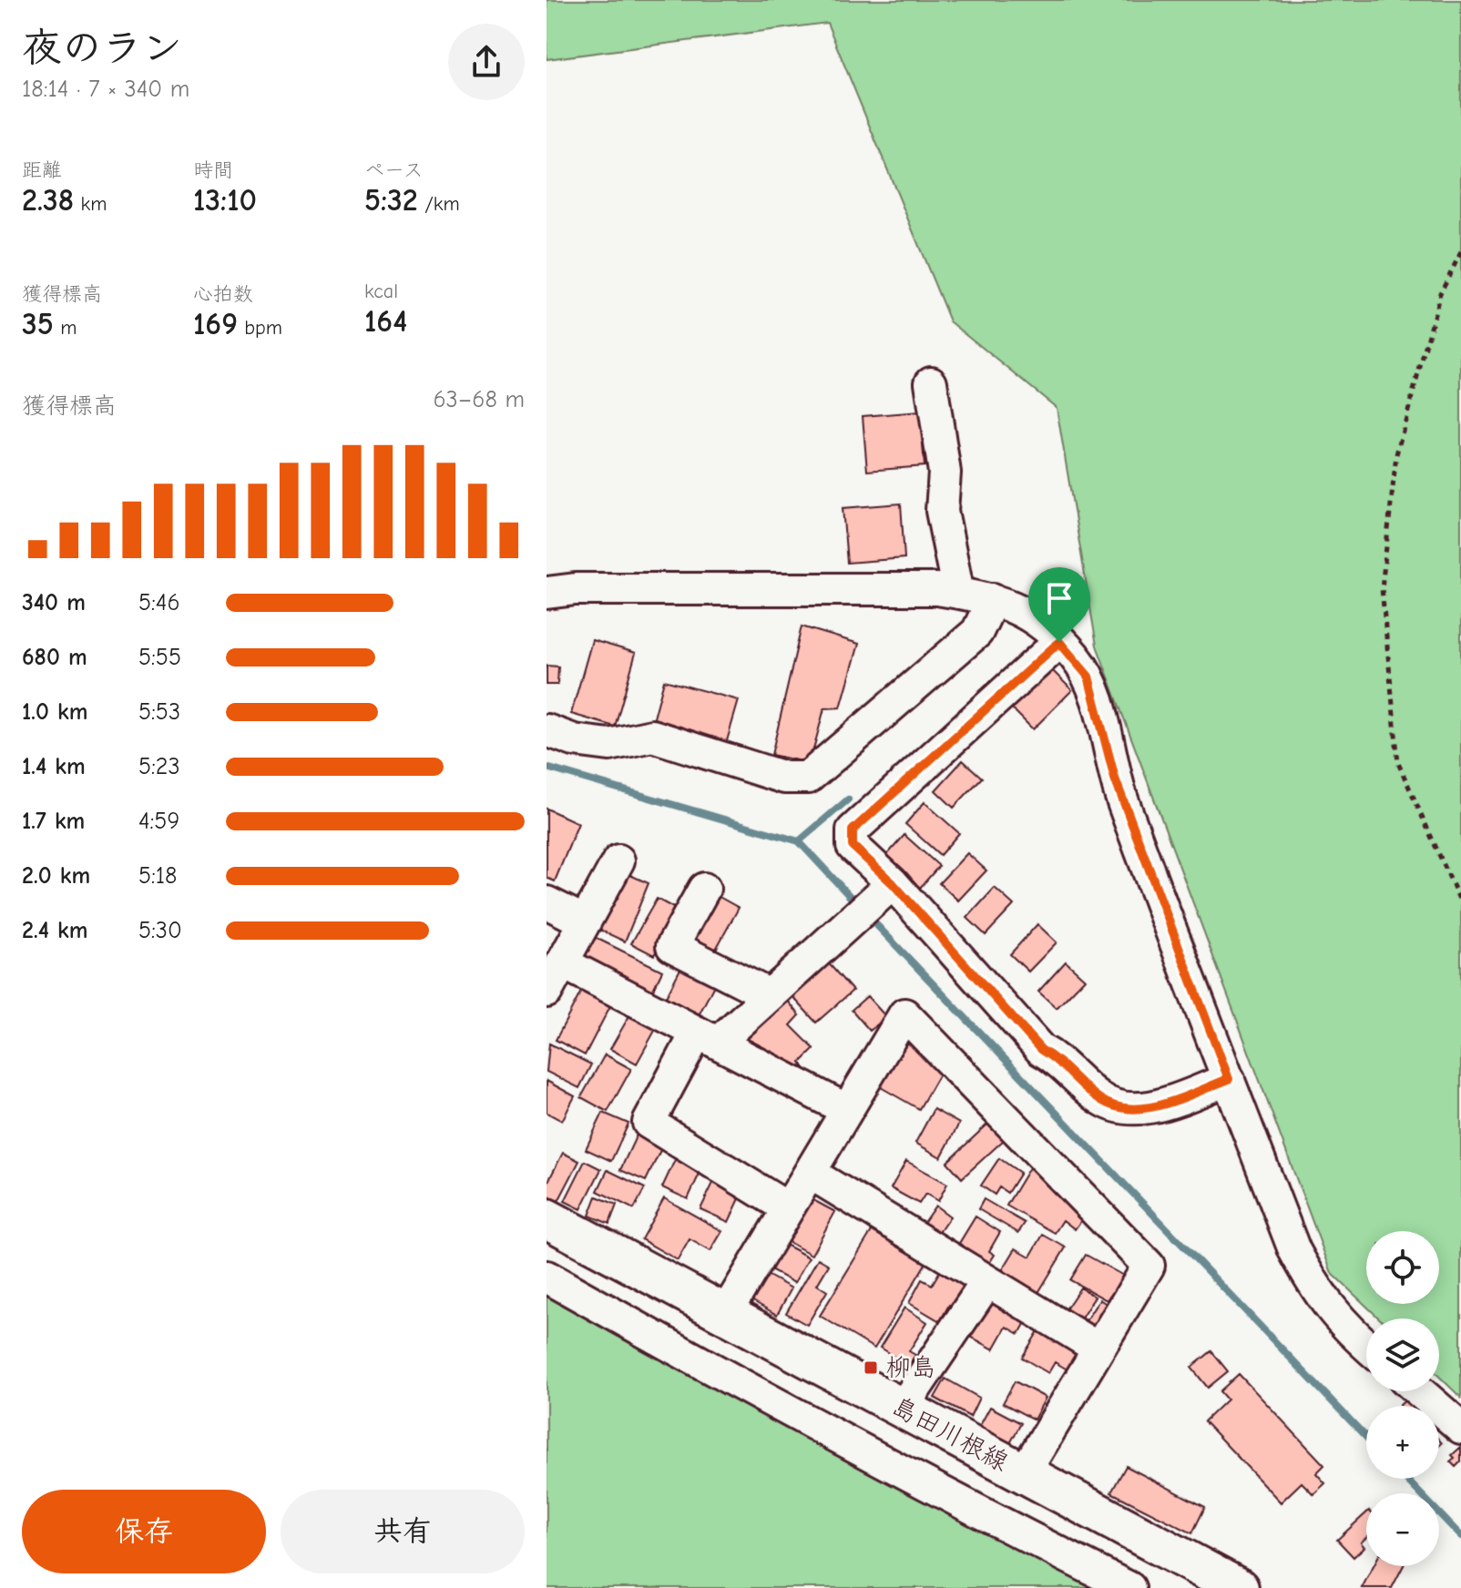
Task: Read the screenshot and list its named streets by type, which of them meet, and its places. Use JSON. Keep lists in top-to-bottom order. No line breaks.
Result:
{"streets":{"main road":["島田川根線"]},"places":{"transit":["柳島"]},"page":{"heading":["夜のラン","18:14 · 7 × 340 m"],"stats":[["距離","2.38 km"],["時間","13:10"],["ペース","5:32 /km"],["獲得標高","35 m"],["心拍数","169 bpm"],["kcal","164"]],"chart":["獲得標高","63–68 m"],"list":[{"name":"340 m","note":"5:46"},{"name":"680 m","note":"5:55"},{"name":"1.0 km","note":"5:53"},{"name":"1.4 km","note":"5:23"},{"name":"1.7 km","note":"4:59"},{"name":"2.0 km","note":"5:18"},{"name":"2.4 km","note":"5:30"}],"map_buttons":["+","−"],"buttons":["保存","共有"]}}
